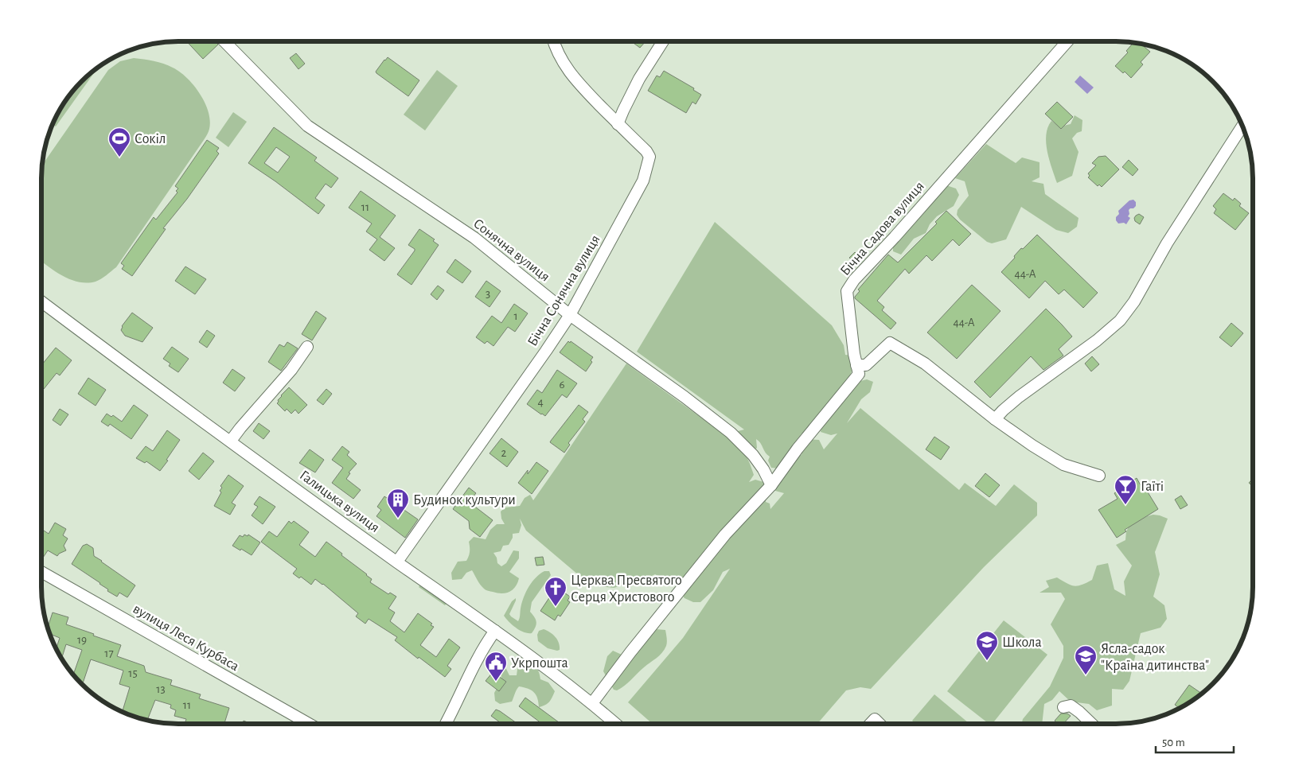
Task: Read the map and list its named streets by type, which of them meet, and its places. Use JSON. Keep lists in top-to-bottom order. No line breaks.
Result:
{"streets":{"street":["Бічна Садова вулиця","Сонячна вулиця","Бічна Сонячна вулиця","Галицька вулиця","вулиця Леся Курбаса"]},"crossings":[["Бічна Садова вулиця","Сонячна вулиця"],["Бічна Садова вулиця","Галицька вулиця"],["Сонячна вулиця","Бічна Сонячна вулиця"],["Бічна Сонячна вулиця","Галицька вулиця"]],"places":{"sports":["Сокіл"],"bar":["Гаїті"],"building":["Будинок культури"],"church":["Церква Пресвятого Серця Христового"],"school or university":["Школа","Ясла-садок \"Країна дитинства\""],"public building":["Укрпошта"]},"house_numbers":["11","44-А","3","1","44-А","6","4","2","19","17","15","13","11"],"scale_bar":"50 m"}
